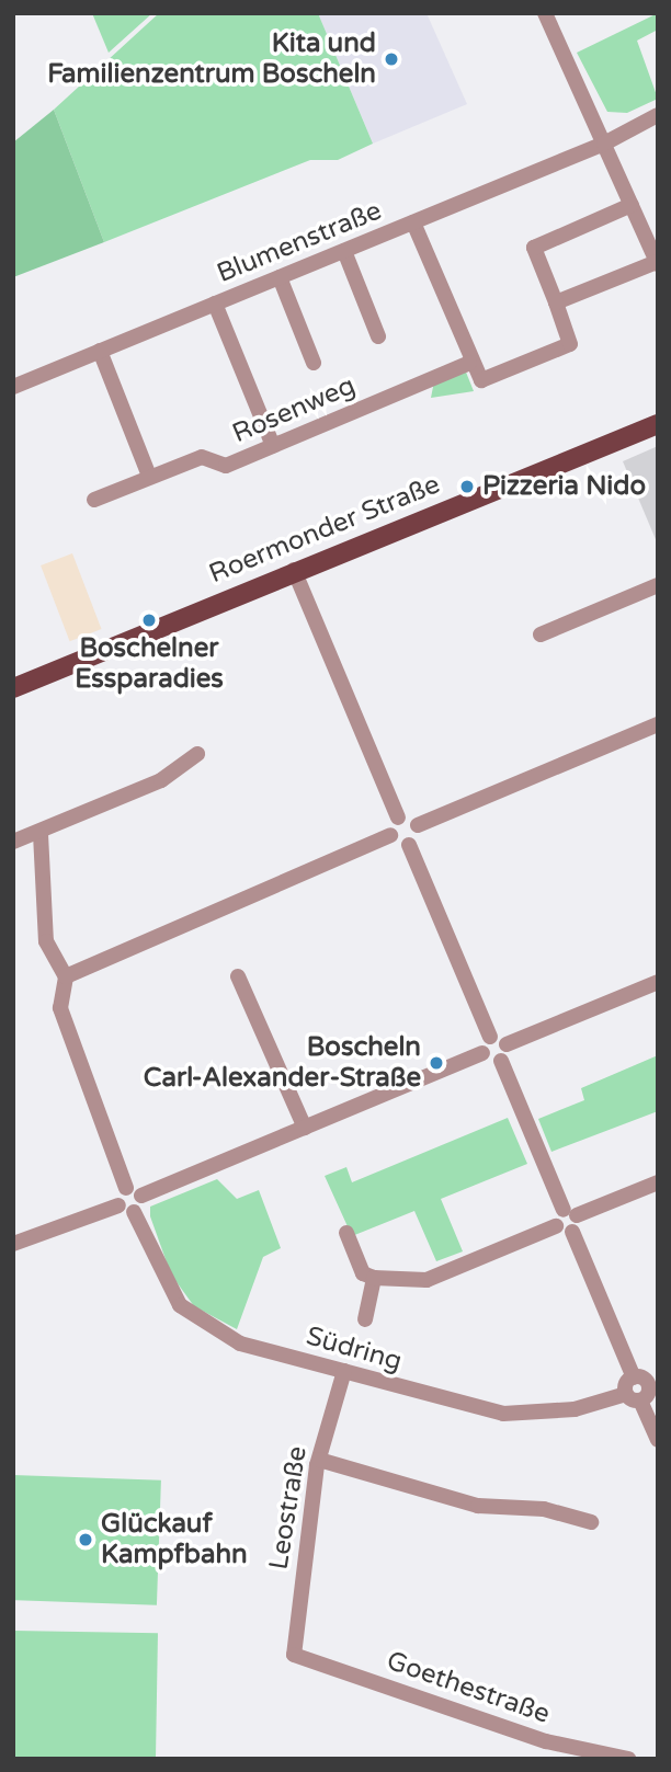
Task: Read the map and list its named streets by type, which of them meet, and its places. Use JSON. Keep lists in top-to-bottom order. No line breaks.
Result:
{"streets":{"main road":["Roermonder Straße"],"street":["Blumenstraße","Rosenweg","Südring","Leostraße","Goethestraße"]},"crossings":[["Südring","Leostraße"],["Leostraße","Goethestraße"]],"places":["Kita und Familienzentrum Boscheln","Pizzeria Nido","Boschelner Essparadies","Boscheln Carl-Alexander-Straße","Glückauf Kampfbahn"]}
